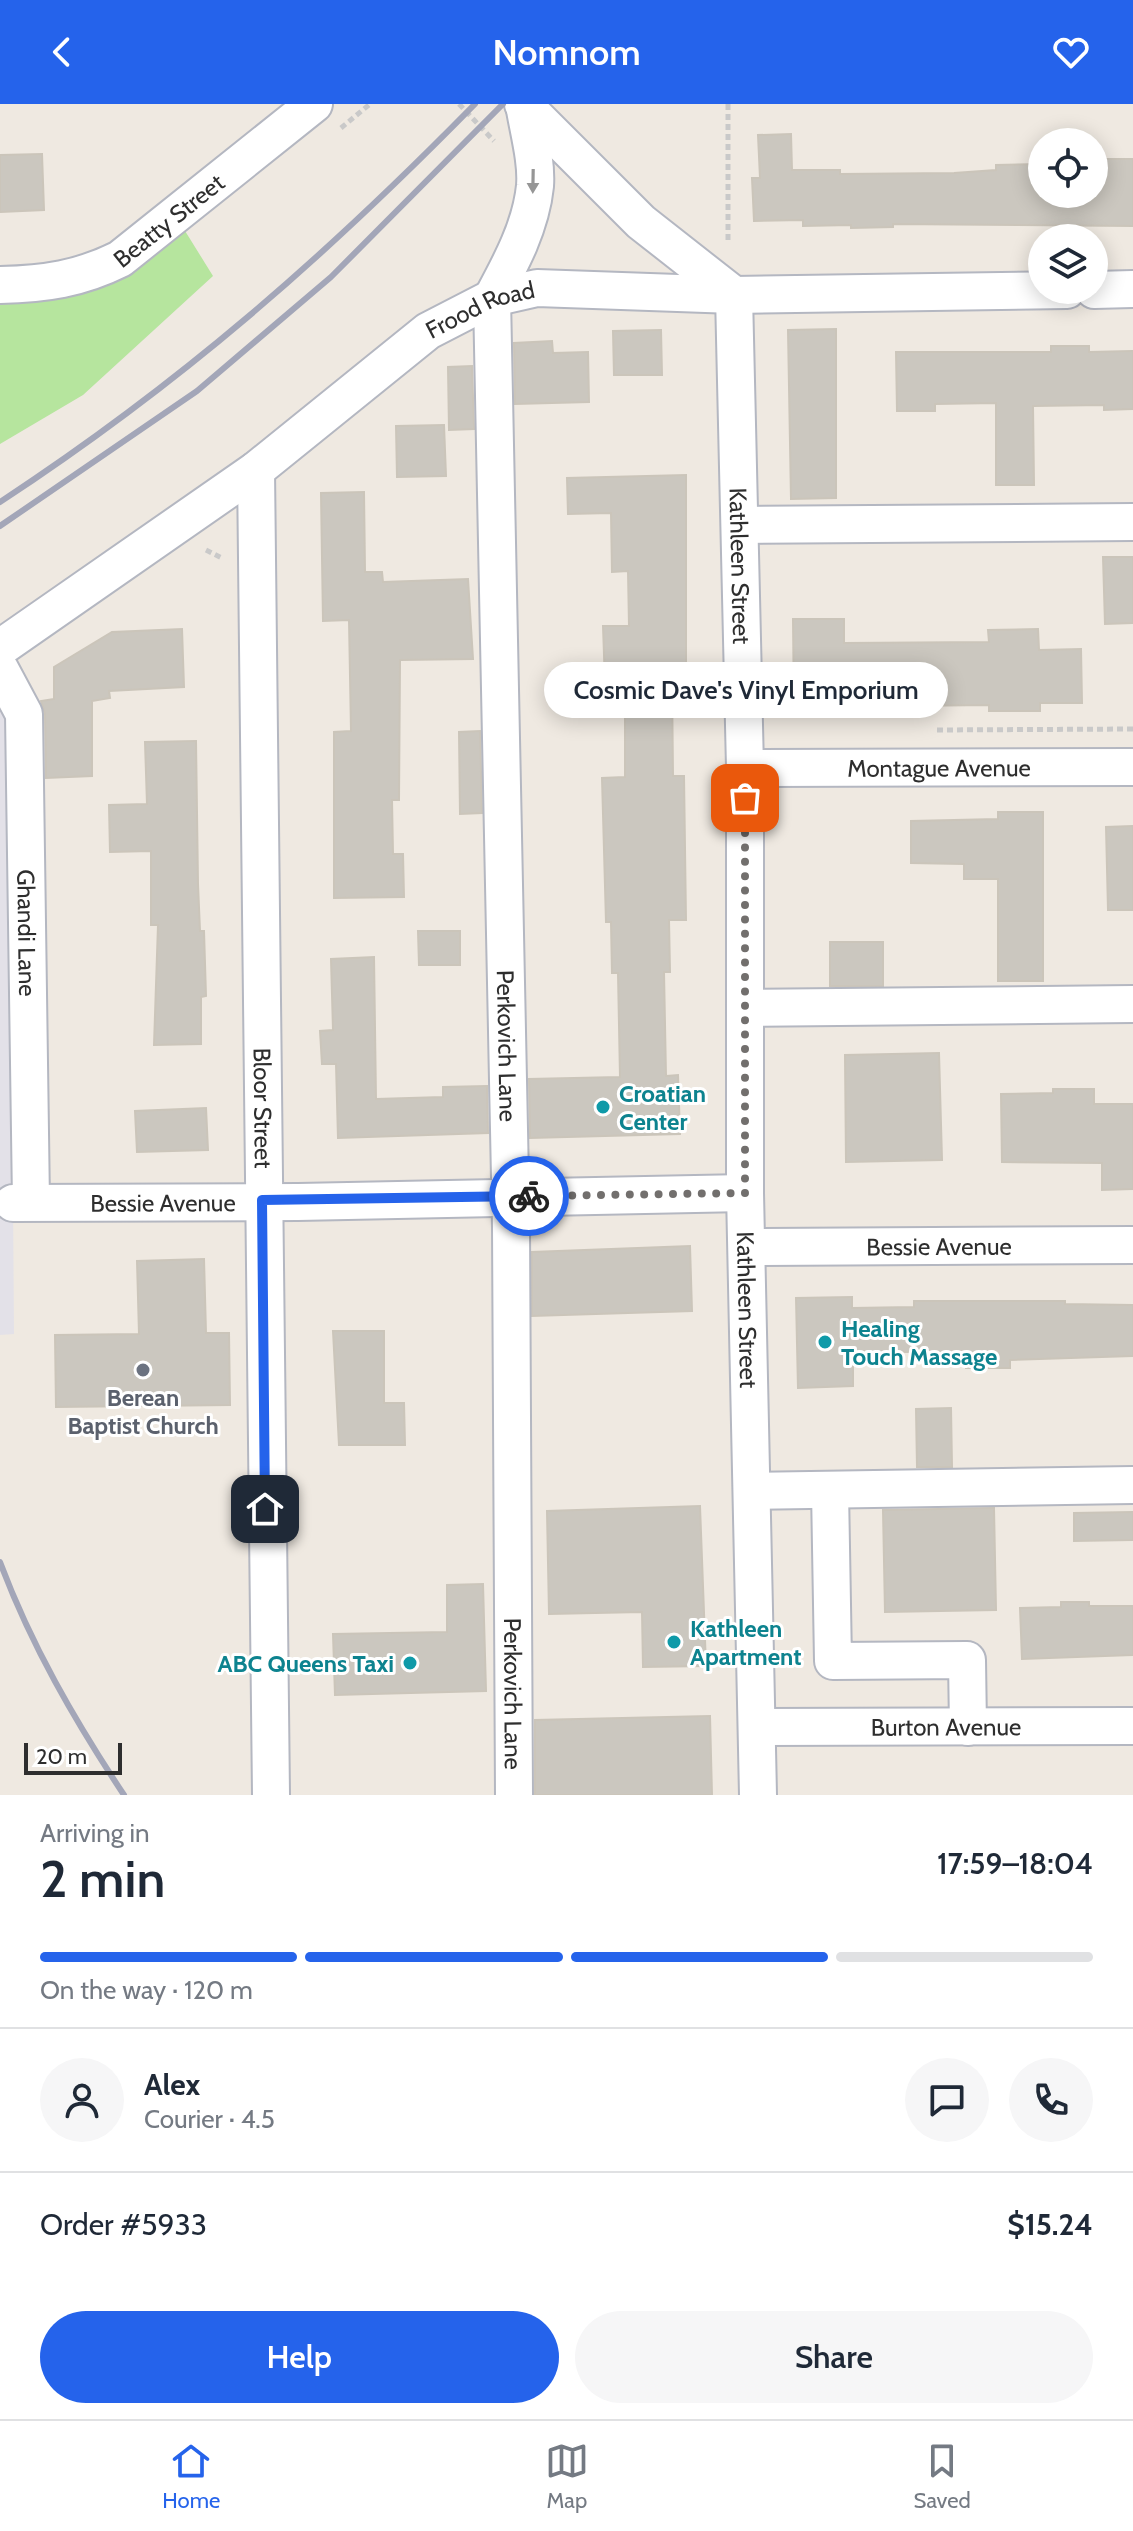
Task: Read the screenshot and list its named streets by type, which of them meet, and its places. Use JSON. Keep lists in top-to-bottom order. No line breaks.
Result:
{"streets":{"street":["Beatty Street","Frood Road","Kathleen Street","Montague Avenue","Ghandi Lane","Perkovich Lane","Bloor Street","Bessie Avenue","Burton Avenue"]},"crossings":[["Frood Road","Kathleen Street"],["Frood Road","Perkovich Lane"],["Frood Road","Bloor Street"],["Kathleen Street","Montague Avenue"],["Kathleen Street","Bessie Avenue"],["Kathleen Street","Burton Avenue"],["Ghandi Lane","Bessie Avenue"],["Perkovich Lane","Bessie Avenue"],["Bloor Street","Bessie Avenue"]],"places":["Cosmic Dave's Vinyl Emporium","Croatian Center","Healing Touch Massage","Berean Baptist Church","Kathleen Apartment","ABC Queens Taxi"],"scale_bar":"20 m","page":{"header":"Nomnom","bubble":"Cosmic Dave's Vinyl Emporium","scale":"20 m","heading":["2 min","Arriving in","17:59–18:04"],"panel":["Alex","Courier · 4.5","Order #5933","$15.24"],"bar":"On the way · 120 m","buttons":["Help","Share"],"tabs":["Home","Map","Saved"]}}
